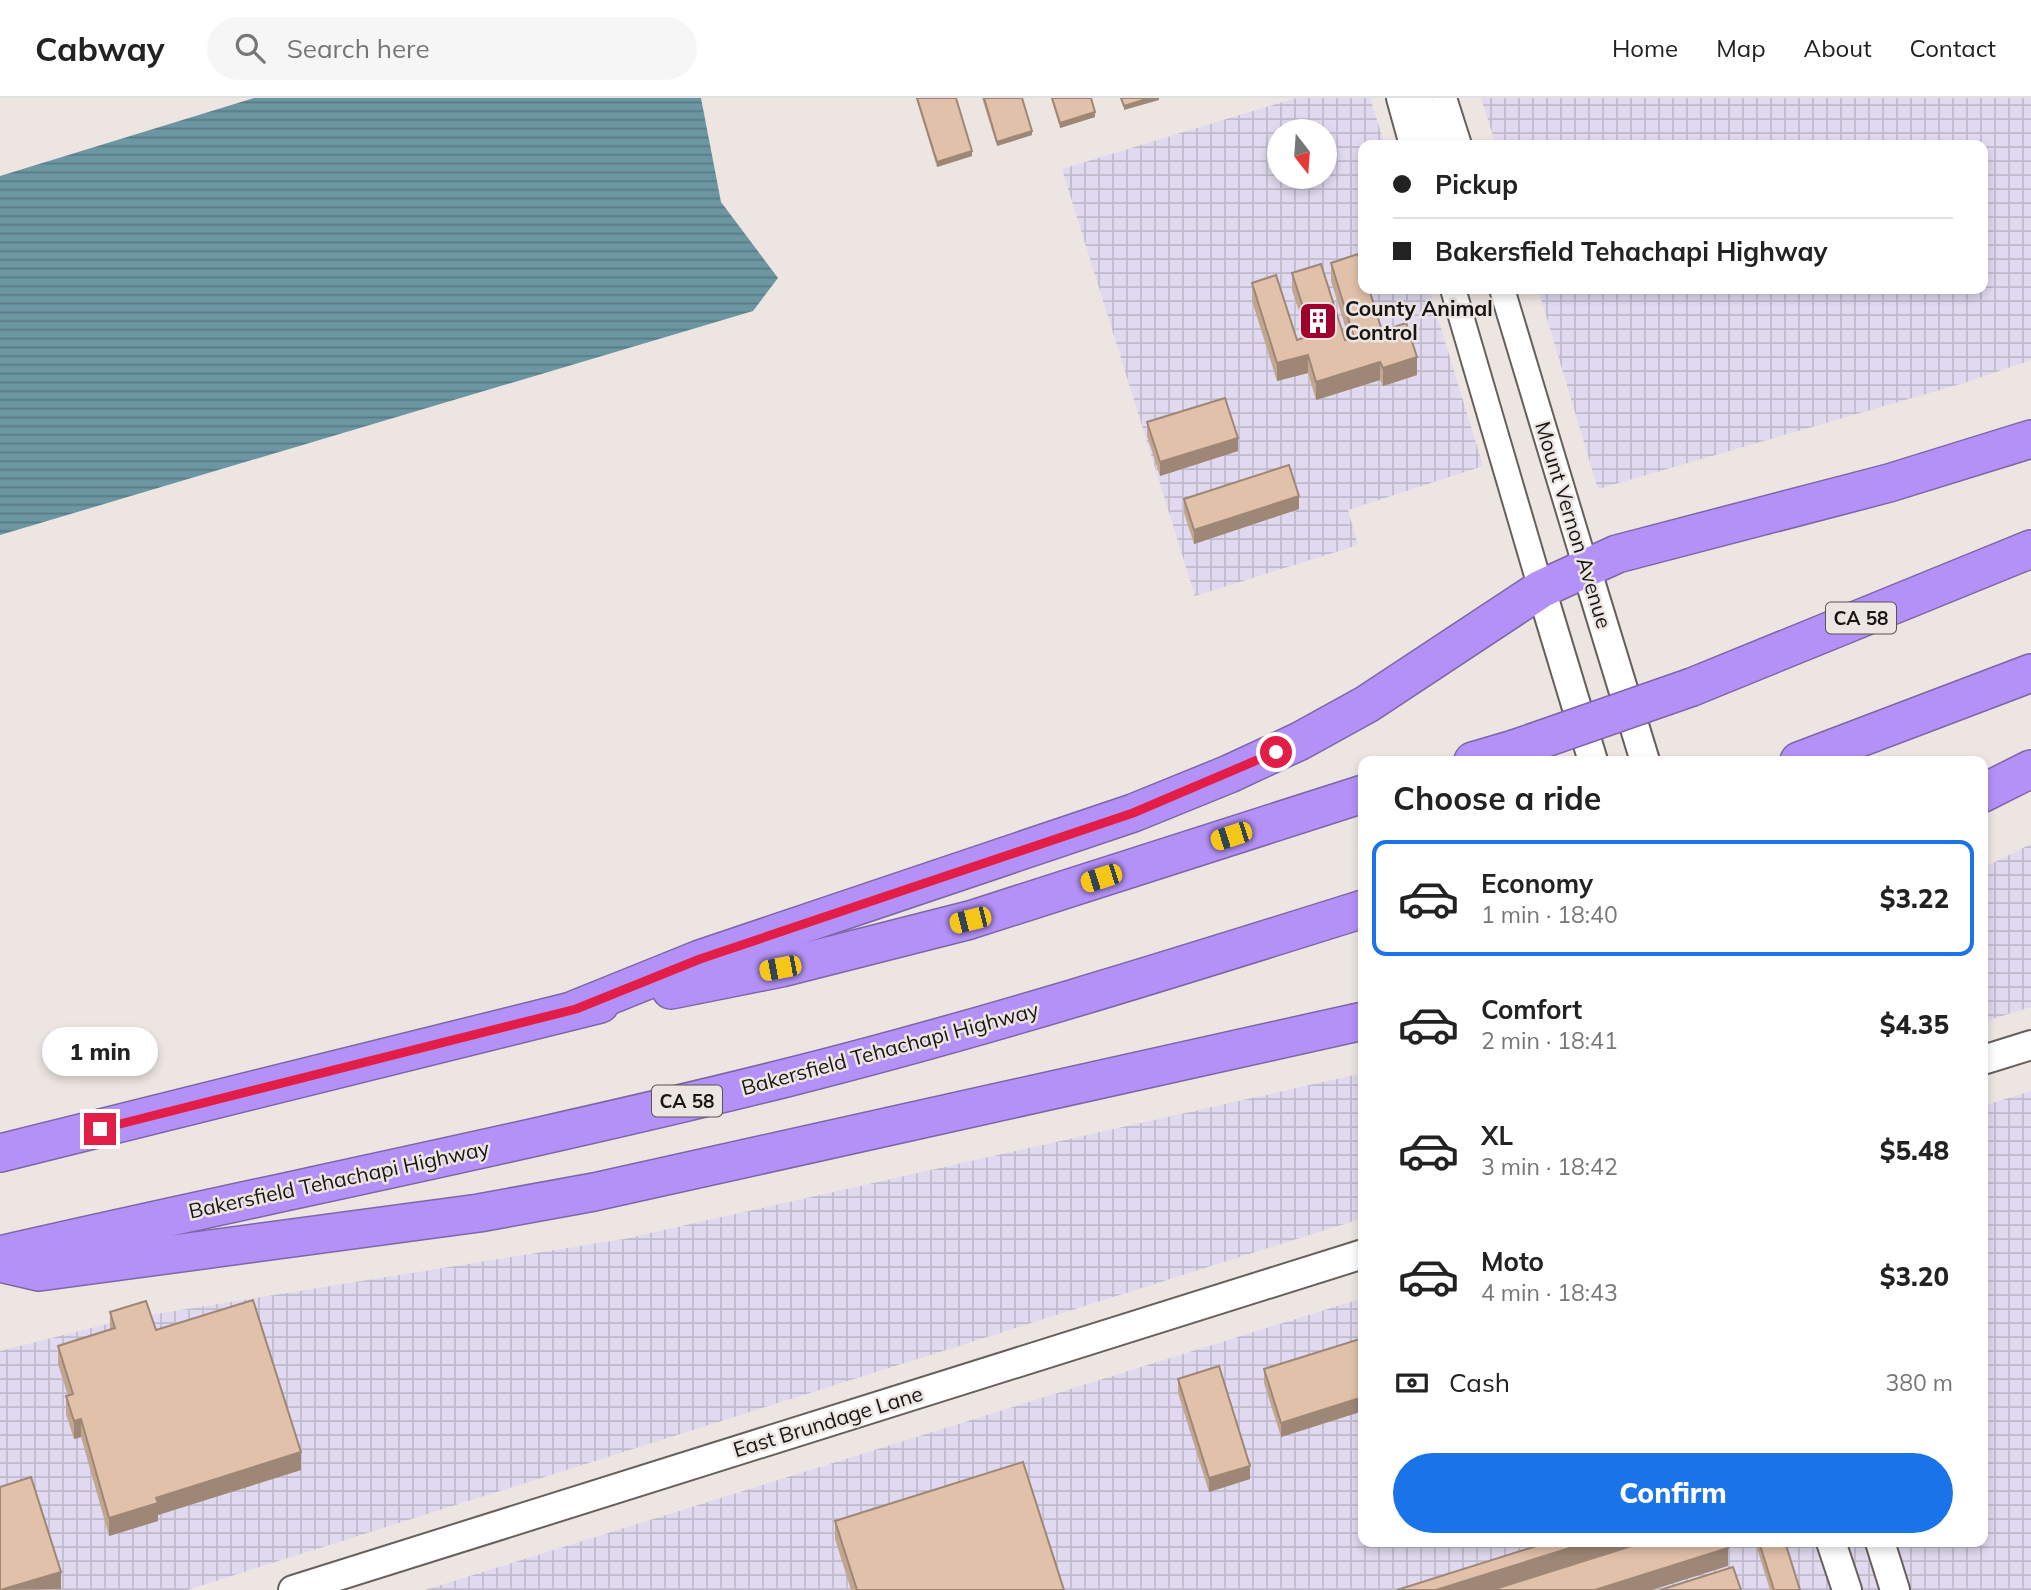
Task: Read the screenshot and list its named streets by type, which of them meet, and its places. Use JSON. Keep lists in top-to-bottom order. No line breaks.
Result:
{"streets":{"highway":["CA 58","Bakersfield Tehachapi Highway"],"main road":["Mount Vernon Avenue","East Brundage Lane"]},"places":{"building":["County Animal Control"]},"north":"bottom","page":{"header":"Cabway","search":"Search here","nav":["Home","Map","About","Contact"],"banner":["Pickup","Bakersfield Tehachapi Highway"],"heading":"Choose a ride","list":[{"name":"Economy","note":"1 min · 18:40","value":"$3.22"},{"name":"Comfort","note":"2 min · 18:41","value":"$4.35"},{"name":"XL","note":"3 min · 18:42","value":"$5.48"},{"name":"Moto","note":"4 min · 18:43","value":"$3.20"}],"bubble":"1 min","pay":["Cash","380 m"],"buttons":"Confirm"}}
